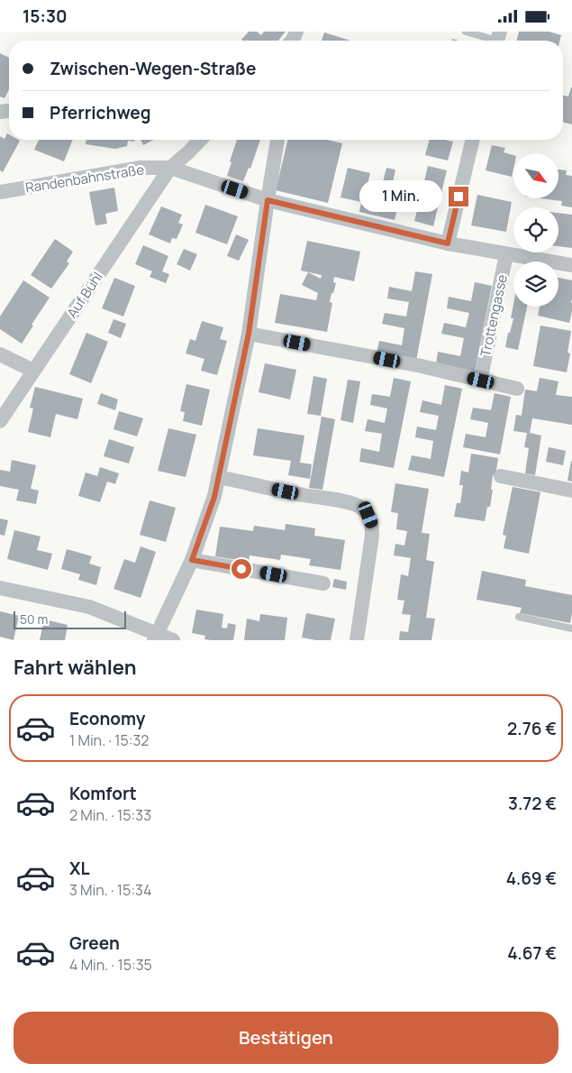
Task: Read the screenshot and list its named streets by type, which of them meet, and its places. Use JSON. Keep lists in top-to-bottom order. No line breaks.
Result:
{"streets":{"street":["Randenbahnstraße","Auf Bühl","Trottengasse"]},"crossings":[["Randenbahnstraße","Auf Bühl"]],"scale_bar":"50 m","north":"bottom right","page":{"status":"15:30","banner":["Zwischen-Wegen-Straße","Pferrichweg"],"bubble":"1 Min.","scale":"50 m","heading":"Fahrt wählen","list":[{"name":"Economy","note":"1 Min. · 15:32","value":"2.76 €"},{"name":"Komfort","note":"2 Min. · 15:33","value":"3.72 €"},{"name":"XL","note":"3 Min. · 15:34","value":"4.69 €"},{"name":"Green","note":"4 Min. · 15:35","value":"4.67 €"}],"buttons":"Bestätigen"}}
